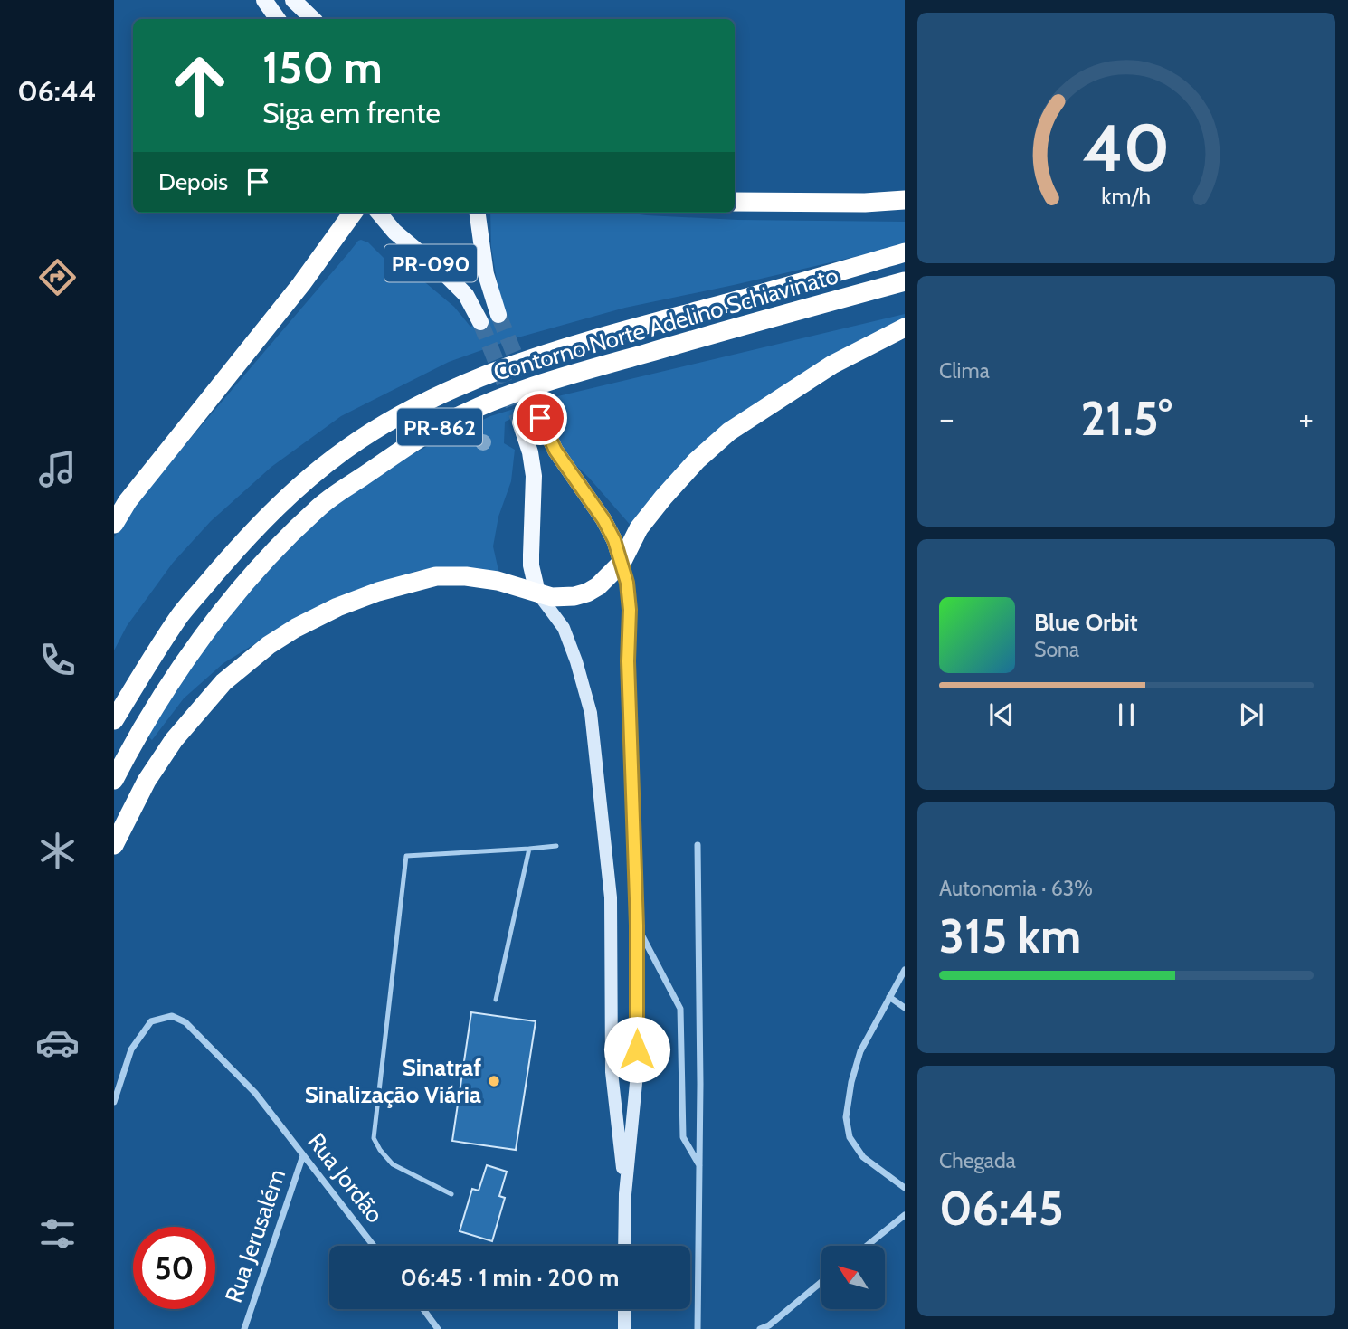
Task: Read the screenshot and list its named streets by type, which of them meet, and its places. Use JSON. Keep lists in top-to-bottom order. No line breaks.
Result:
{"streets":{"highway":["Contorno Norte Adelino Schiavinato","PR-862"],"main road":["PR-090"],"street":["Rua Jordão","Rua Jerusalém"]},"crossings":[["Rua Jordão","Rua Jerusalém"]],"places":["Sinatraf Sinalização Viária"],"north":"top left","page":{"tabs":"06:44","turn":["150 m","Siga em frente"],"then":"Depois","tile":["Clima",["Autonomia · 63%","315 km"],["Chegada","06:45"]],"heat":["−","21.5°","+"],"song":["Blue Orbit","Sona"],"limit":"50","trip":"06:45 · 1 min · 200 m","gauge":["40","km/h"]}}
